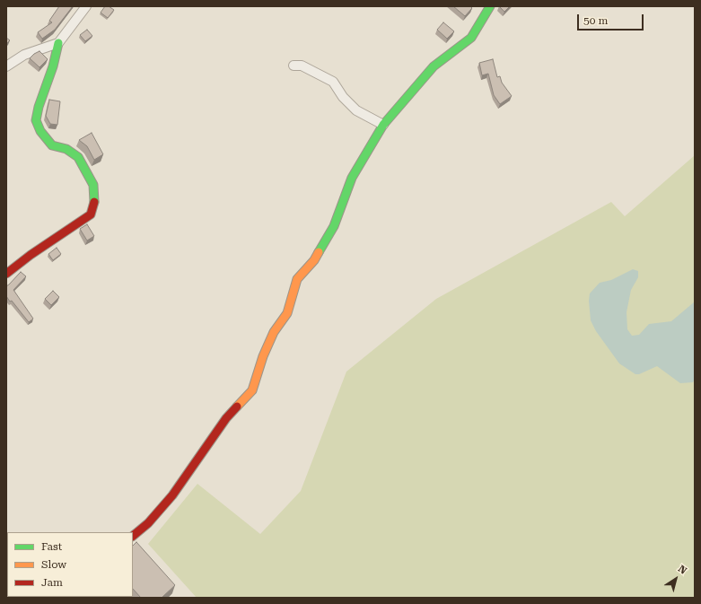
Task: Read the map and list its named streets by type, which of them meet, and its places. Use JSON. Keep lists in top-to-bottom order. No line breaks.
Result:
{"legend":["Fast","Slow","Jam"],"scale_bar":"50 m","north":"top right"}
